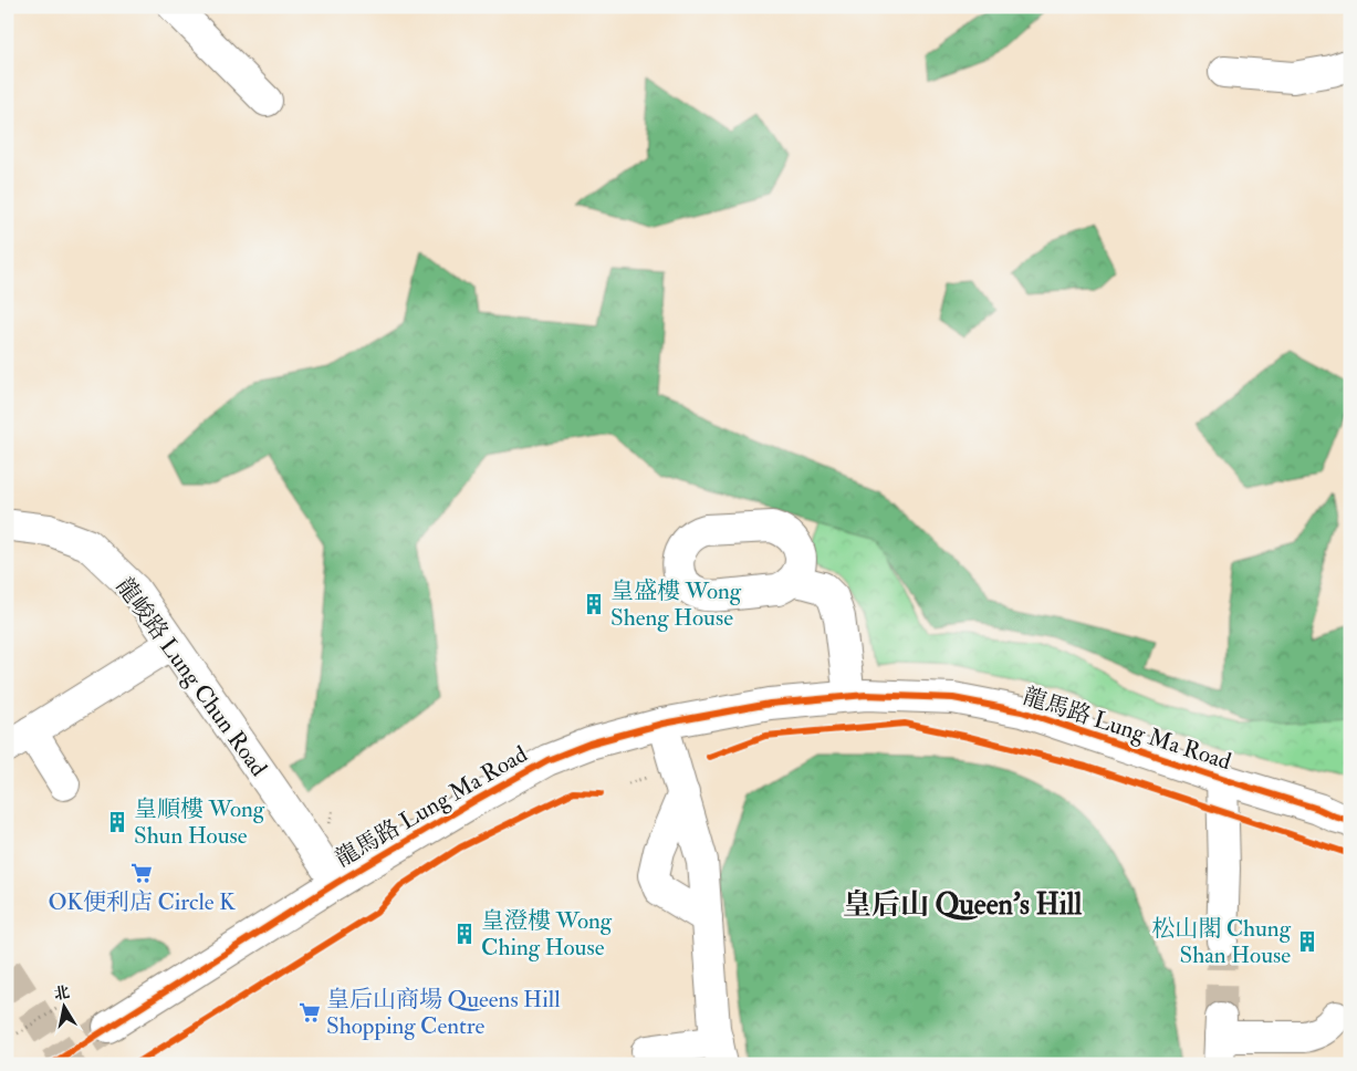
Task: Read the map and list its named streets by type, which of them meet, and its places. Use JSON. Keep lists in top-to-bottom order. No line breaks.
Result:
{"streets":{"street":["龍峻路 Lung Chun Road","龍馬路 Lung Ma Road"]},"crossings":[["龍峻路 Lung Chun Road","龍馬路 Lung Ma Road"]],"districts":["皇后山 Queen's Hill"],"places":{"building":["皇盛樓 Wong Sheng House","皇順樓 Wong Shun House","皇澄樓 Wong Ching House","松山閣 Chung Shan House"],"supermarket":["OK便利店 Circle K","皇后山商場 Queens Hill Shopping Centre"]},"north":"top"}
